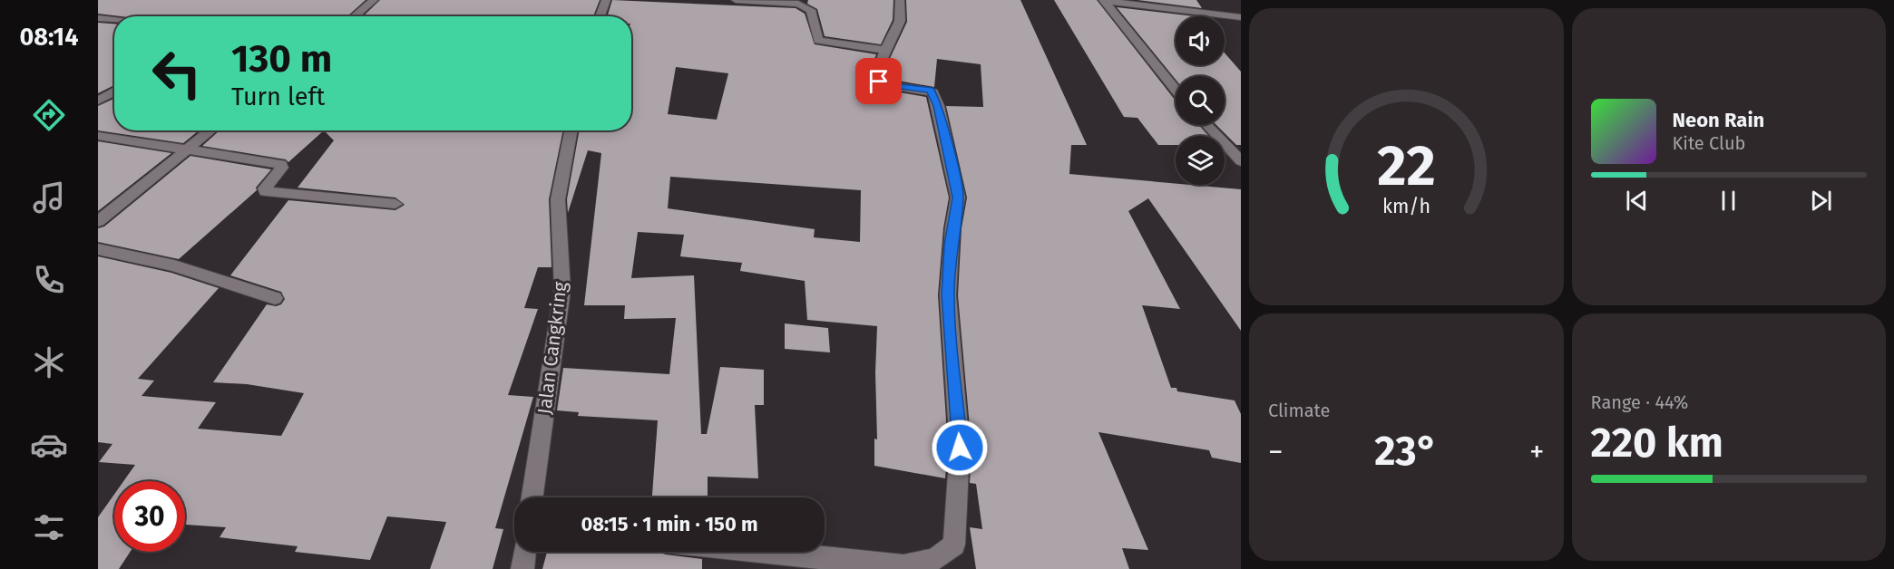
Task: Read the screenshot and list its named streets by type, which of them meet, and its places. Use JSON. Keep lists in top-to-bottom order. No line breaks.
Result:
{"streets":{"street":["Jalan Cangkring"]},"page":{"tabs":"08:14","turn":["130 m","Turn left"],"song":["Neon Rain","Kite Club"],"tile":["Climate",["Range · 44%","220 km"]],"heat":["−","23°","+"],"limit":"30","trip":"08:15 · 1 min · 150 m","gauge":["22","km/h"]}}
